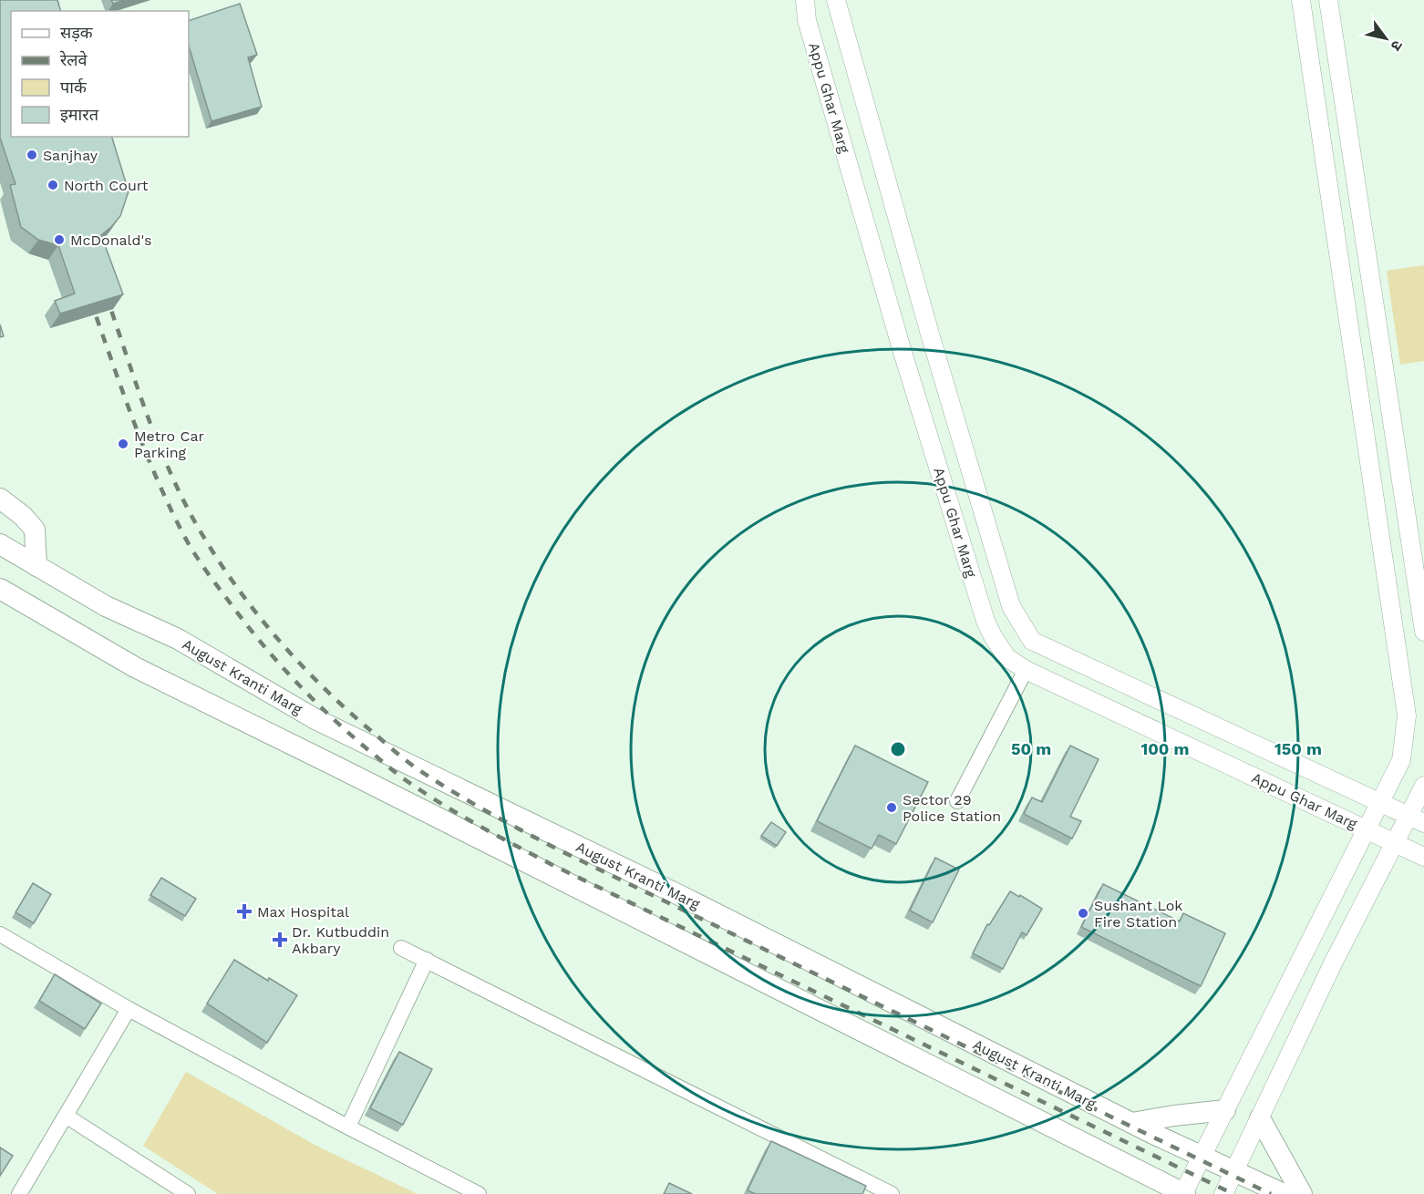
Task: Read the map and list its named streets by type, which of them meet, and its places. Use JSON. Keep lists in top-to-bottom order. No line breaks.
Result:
{"streets":{"main road":["August Kranti Marg"],"street":["Appu Ghar Marg"]},"places":{"other":["Sanjhay","North Court","McDonald's","Metro Car Parking","Sector 29 Police Station","Sushant Lok Fire Station"],"health":["Max Hospital","Dr. Kutbuddin Akbary"]},"legend":["सड़क","रेलवे","पार्क","इमारत"],"north":"bottom right","rings":["50 m","100 m","150 m"]}
